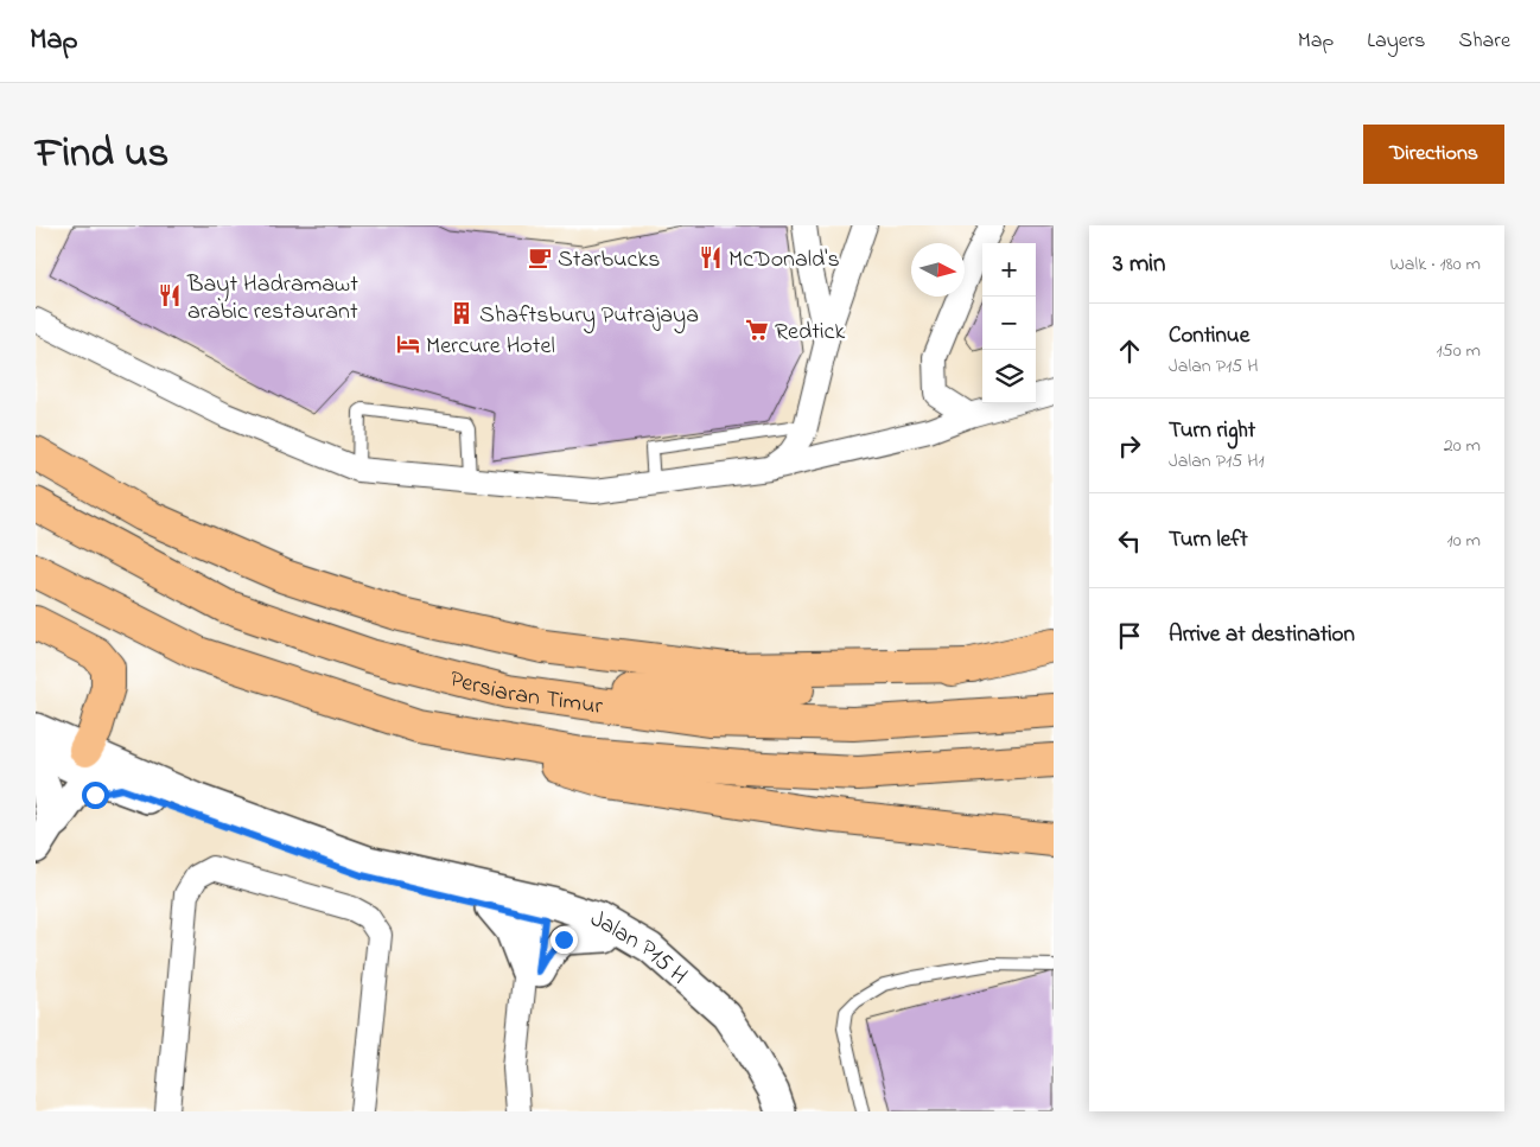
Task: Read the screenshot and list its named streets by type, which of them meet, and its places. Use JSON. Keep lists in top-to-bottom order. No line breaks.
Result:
{"streets":{"main road":["Persiaran Timur"],"street":["Jalan P15 H"]},"places":{"cafe":["Starbucks"],"restaurant":["McDonald's","Bayt Hadramawt arabic restaurant"],"building":["Shaftsbury Putrajaya"],"supermarket":["Redtick"],"hotel":["Mercure Hotel"]},"north":"right","page":{"header":"Map","nav":["Map","Layers","Share"],"title":"Find us","buttons":"Directions","heading":["3 min","Walk · 180 m"],"map_buttons":["+","−"],"list":[["Continue","Jalan P15 H","150 m"],["Turn right","Jalan P15 H1","20 m"],["Turn left","10 m"],"Arrive at destination"]}}
